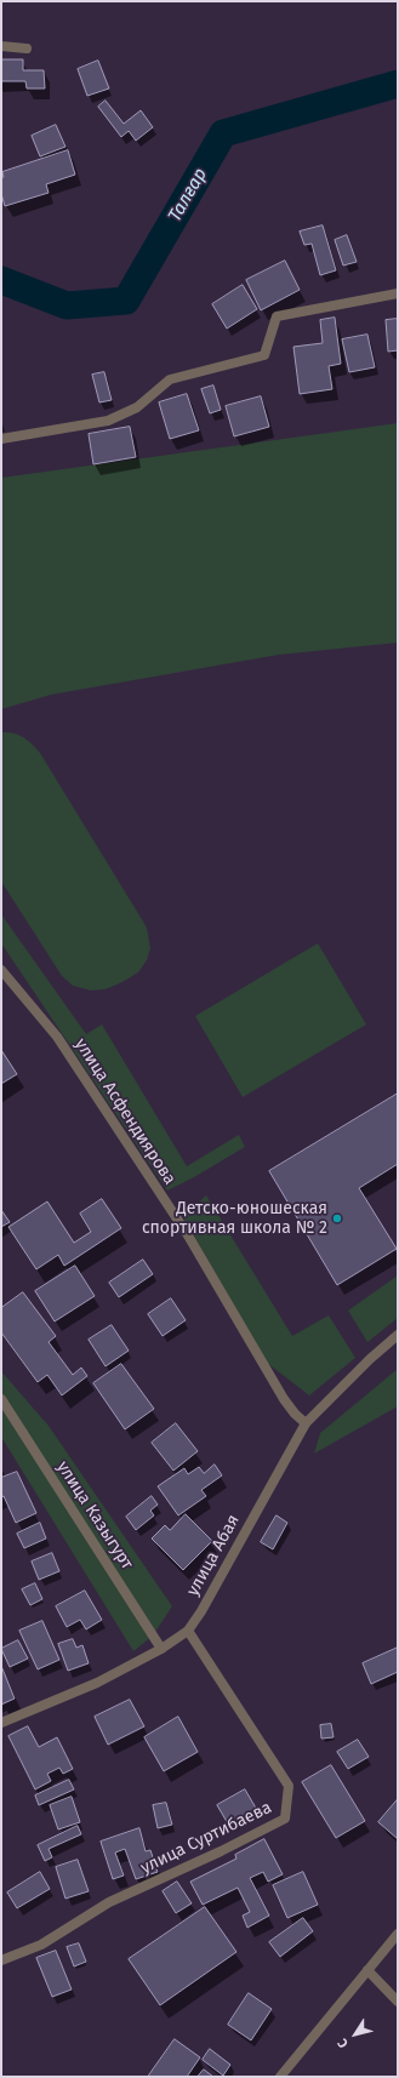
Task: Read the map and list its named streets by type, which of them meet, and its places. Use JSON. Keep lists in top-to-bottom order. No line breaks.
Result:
{"streets":{"street":["улица Асфендиярова","улица Казыгурт","улица Абая","улица Суртибаева"]},"crossings":[["улица Асфендиярова","улица Абая"],["улица Казыгурт","улица Абая"],["улица Абая","улица Суртибаева"]],"water":["Талғар"],"places":["Детско-юношеская спортивная школа № 2"],"north":"bottom left"}
